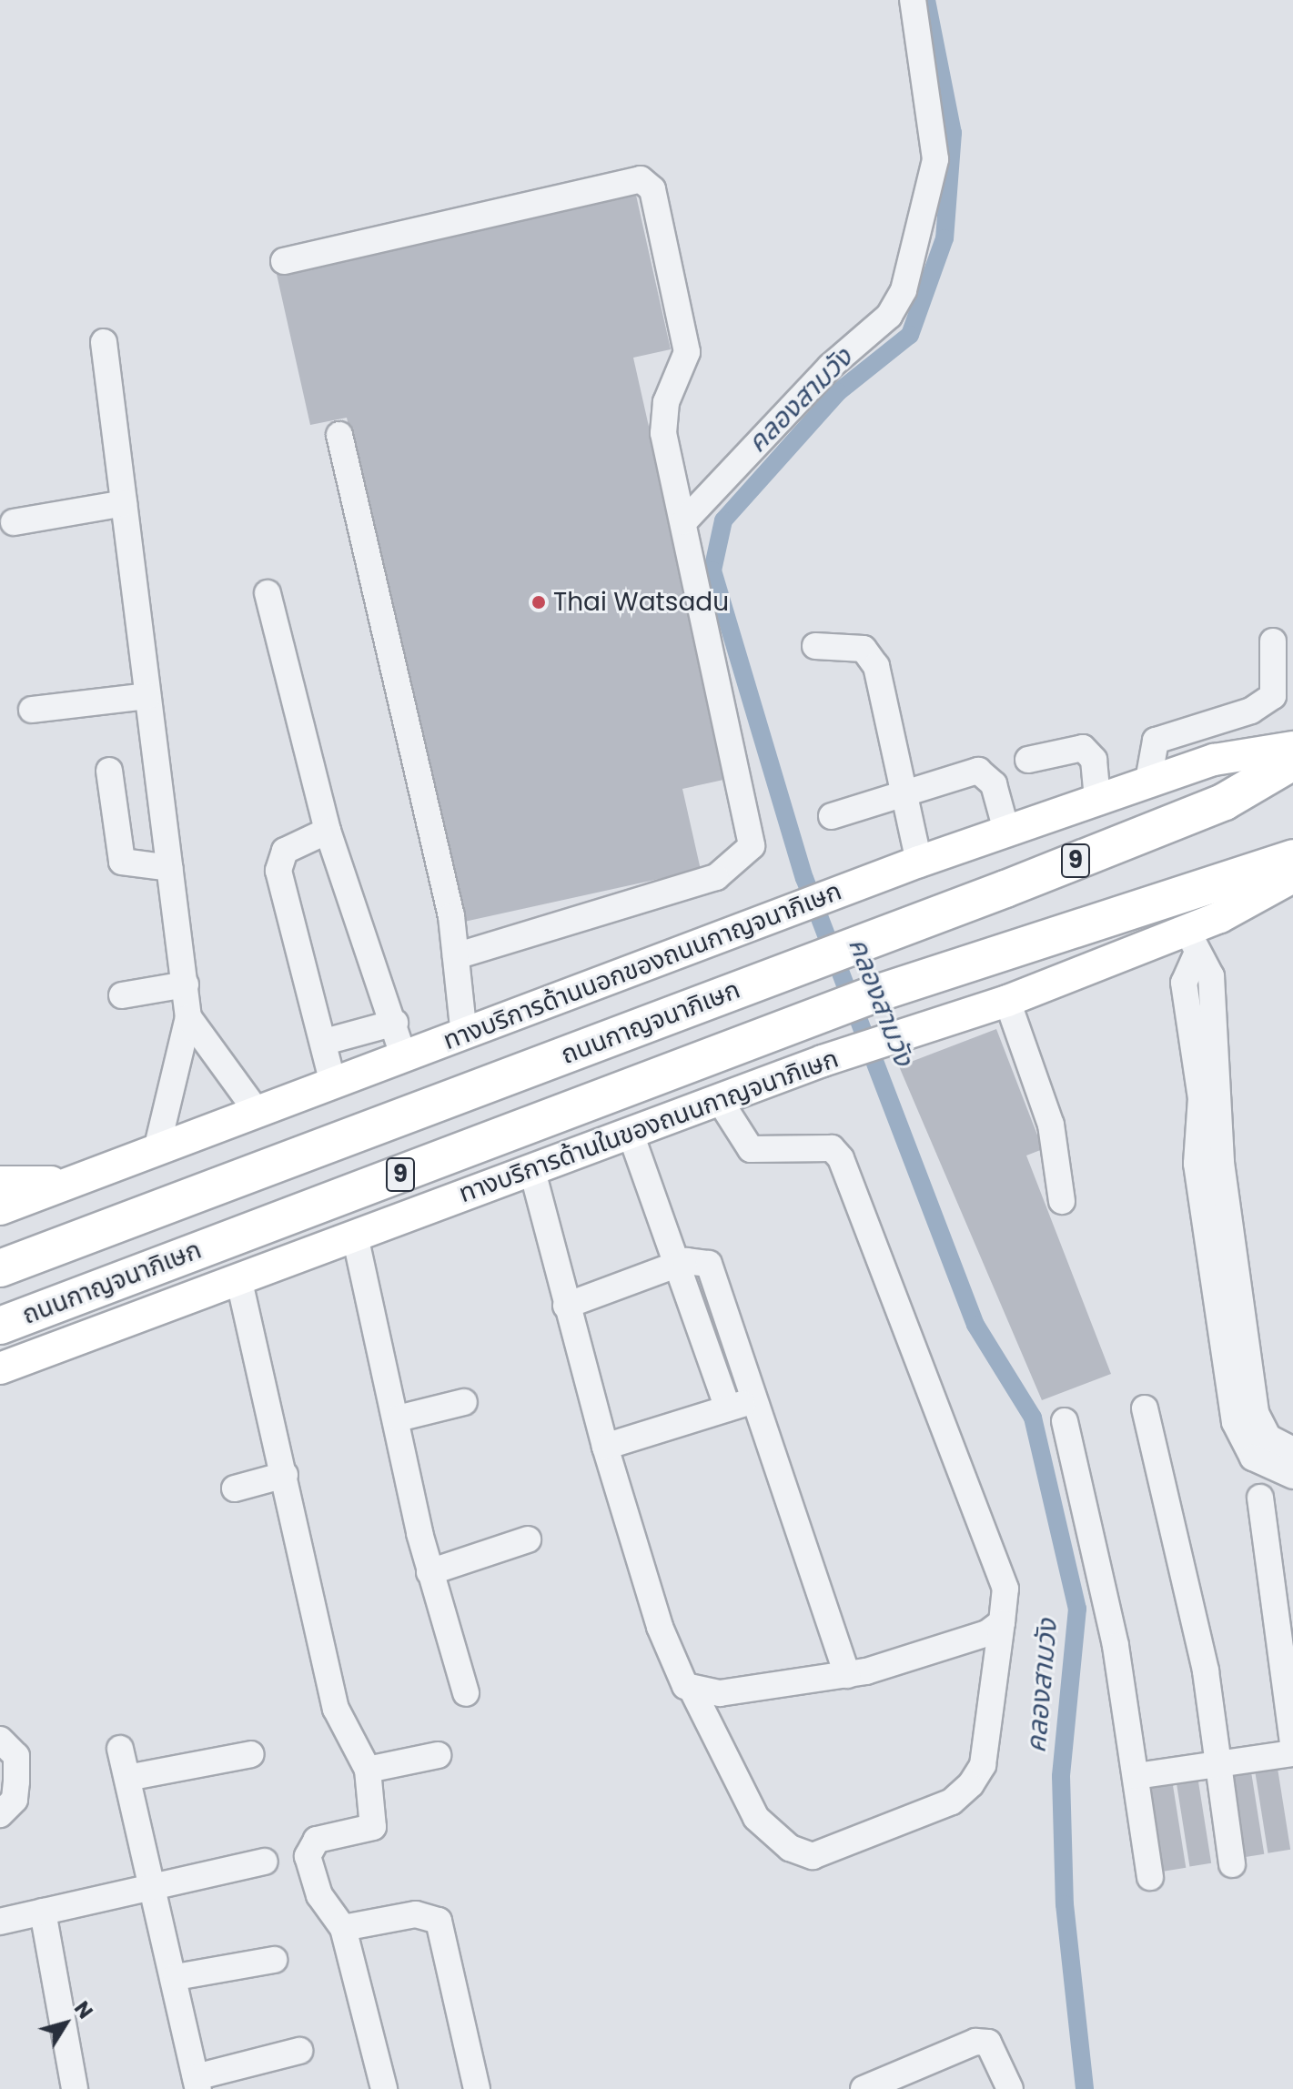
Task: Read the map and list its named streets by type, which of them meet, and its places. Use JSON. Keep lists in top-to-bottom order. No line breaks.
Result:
{"streets":{"highway":["9","ถนนกาญจนาภิเษก"],"main road":["ทางบริการด้านนอกของถนนกาญจนาภิเษก","ทางบริการด้านในของถนนกาญจนาภิเษก"]},"water":["คลองสามวัง"],"places":["Thai Watsadu"],"north":"top right"}
